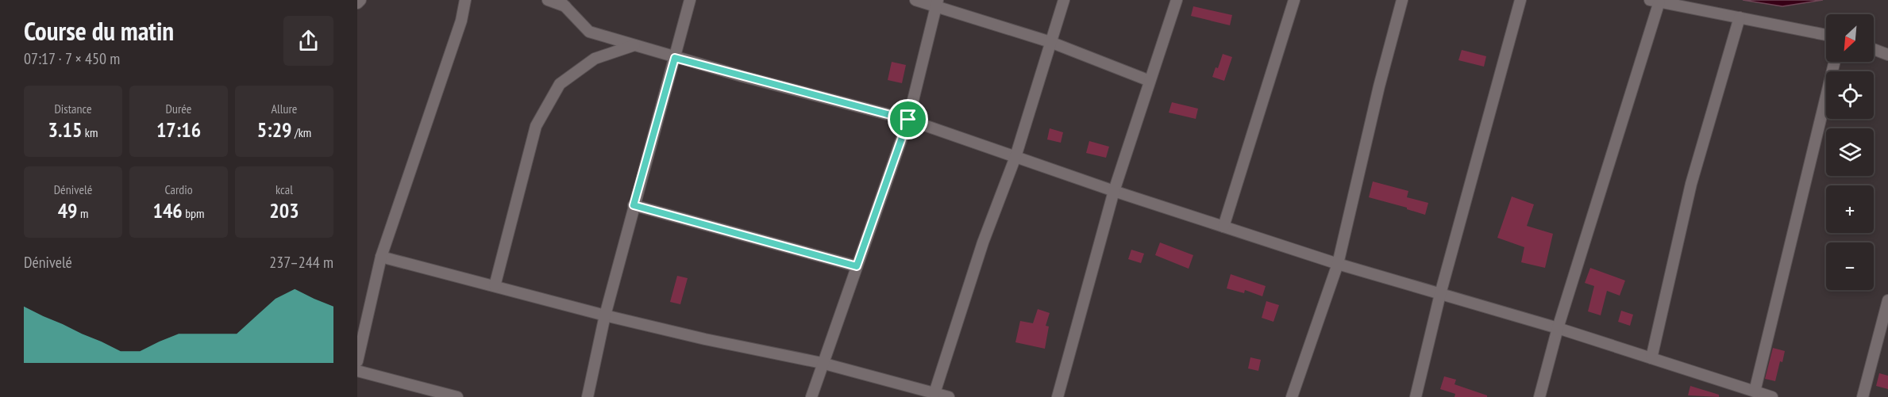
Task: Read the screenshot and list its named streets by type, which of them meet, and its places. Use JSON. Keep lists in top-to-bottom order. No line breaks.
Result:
{"north":"bottom left","page":{"heading":["Course du matin","07:17 · 7 × 450 m"],"map_buttons":["+","−"],"stats":[["Distance","3.15 km"],["Durée","17:16"],["Allure","5:29 /km"],["Dénivelé","49 m"],["Cardio","146 bpm"],["kcal","203"]],"chart":["Dénivelé","237–244 m"]}}
